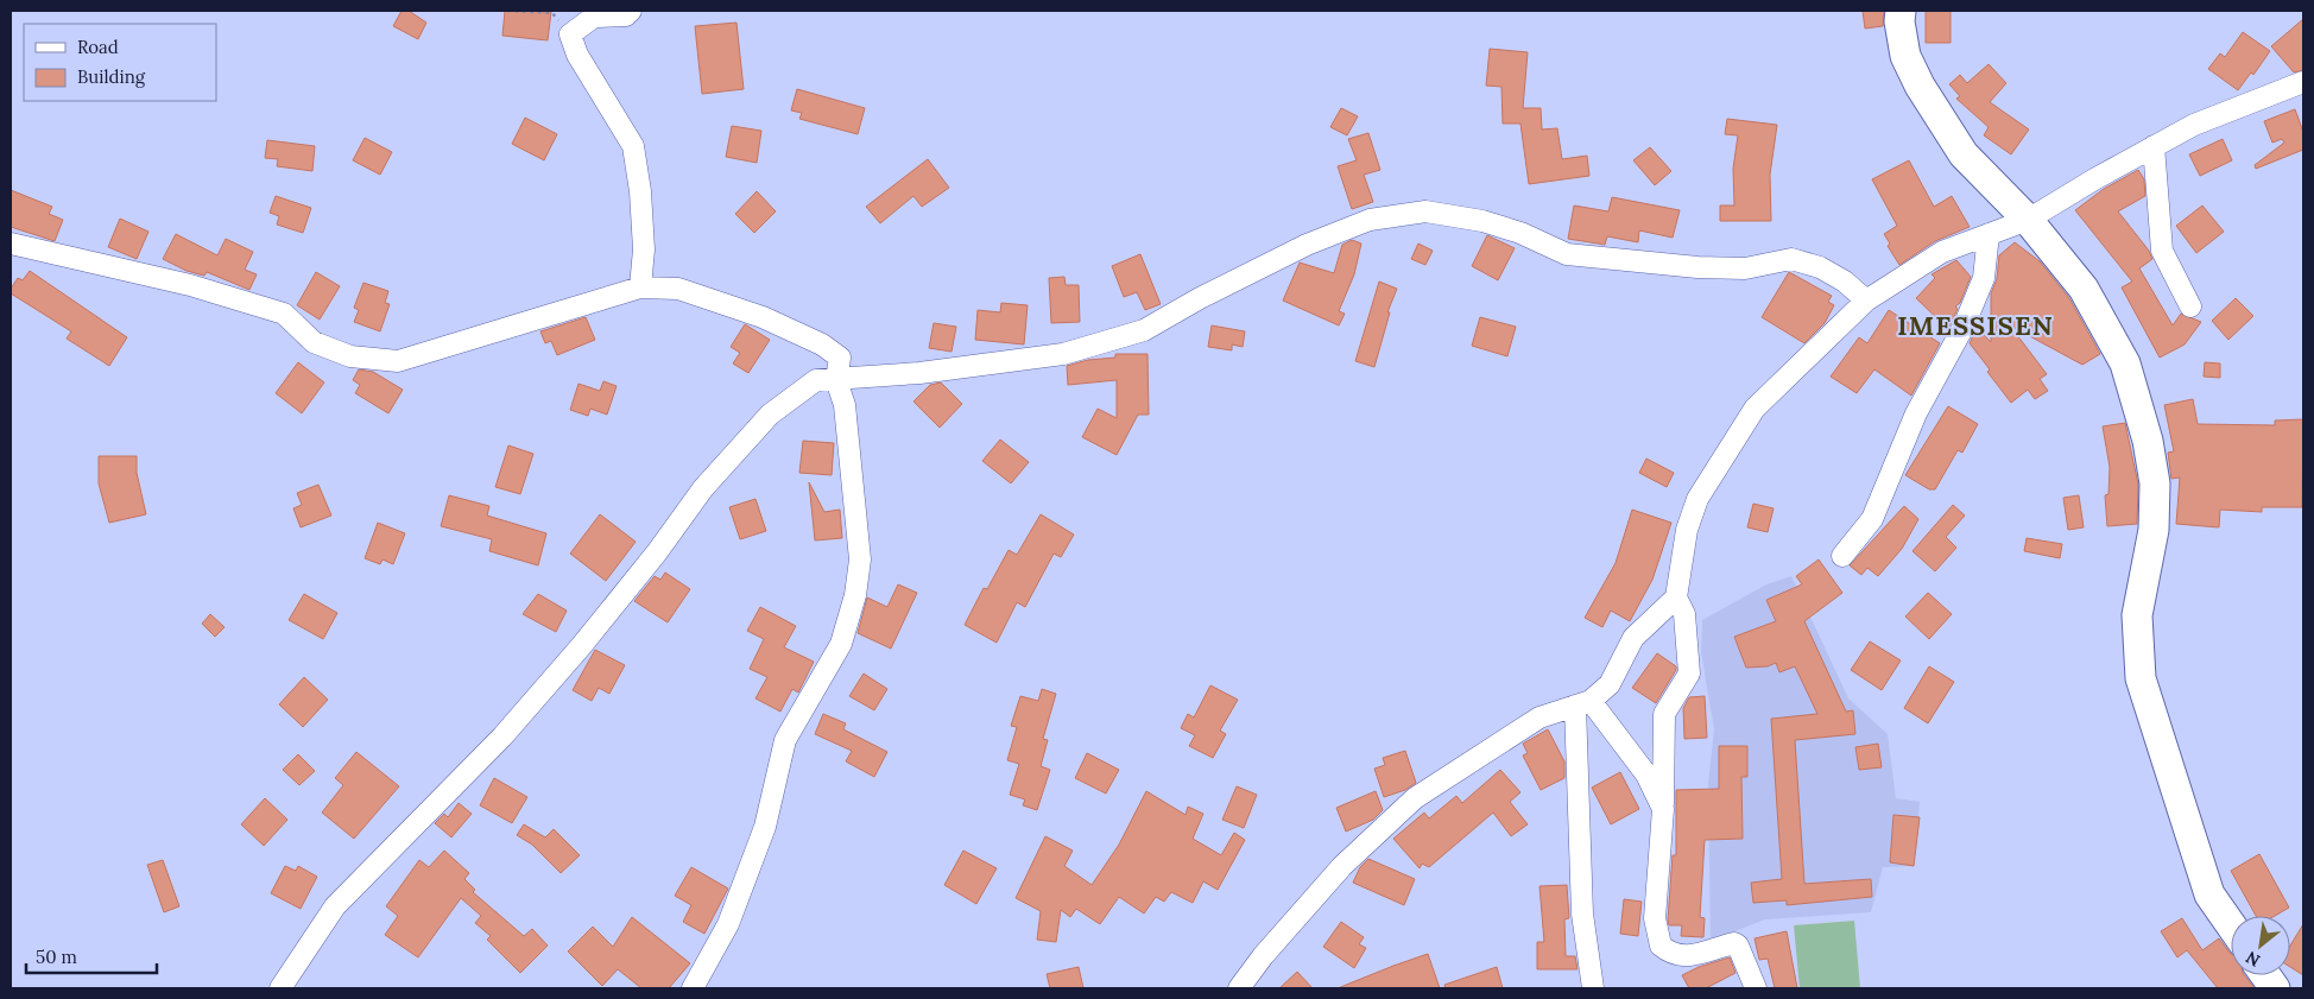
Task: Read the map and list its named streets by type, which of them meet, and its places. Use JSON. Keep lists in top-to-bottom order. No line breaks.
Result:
{"districts":["IMESSISEN"],"legend":["Road","Building"],"scale_bar":"50 m","north":"bottom left"}
